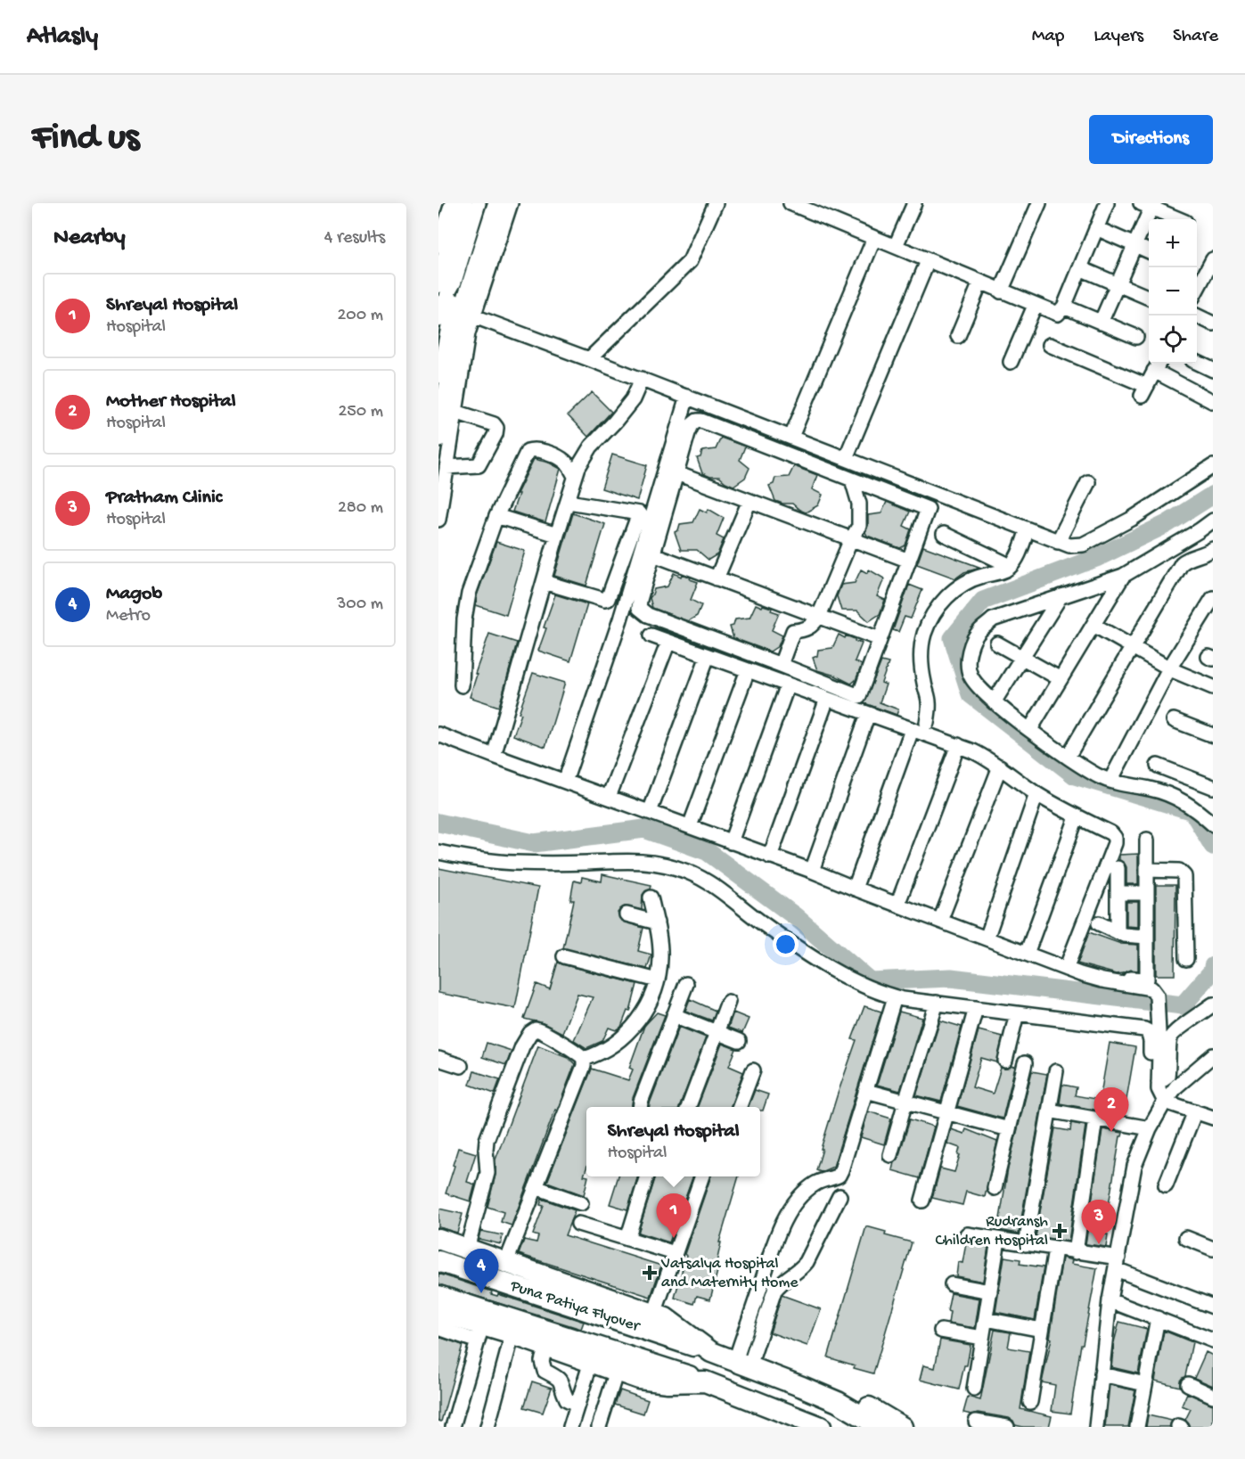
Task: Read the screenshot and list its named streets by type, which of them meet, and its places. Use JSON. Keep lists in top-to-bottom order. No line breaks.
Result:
{"streets":{"highway":["Puna Patiya Flyover"]},"places":{"health":["Rudransh Children Hospital","Vatsalya Hospital and Maternity Home"]},"page":{"header":"Atlasly","nav":["Map","Layers","Share"],"buttons":"Directions","title":"Find us","heading":["Nearby","4 results"],"map_buttons":["+","−"],"list":[{"mark":"1","name":"Shreyal Hospital","note":"Hospital","value":"200 m"},{"mark":"2","name":"Mother Hospital","note":"Hospital","value":"250 m"},{"mark":"3","name":"Pratham Clinic","note":"Hospital","value":"280 m"},{"mark":"4","name":"Magob","note":"Metro","value":"300 m"}],"pins":["2","1","3","4"],"popup":["Shreyal Hospital","Hospital"]}}
